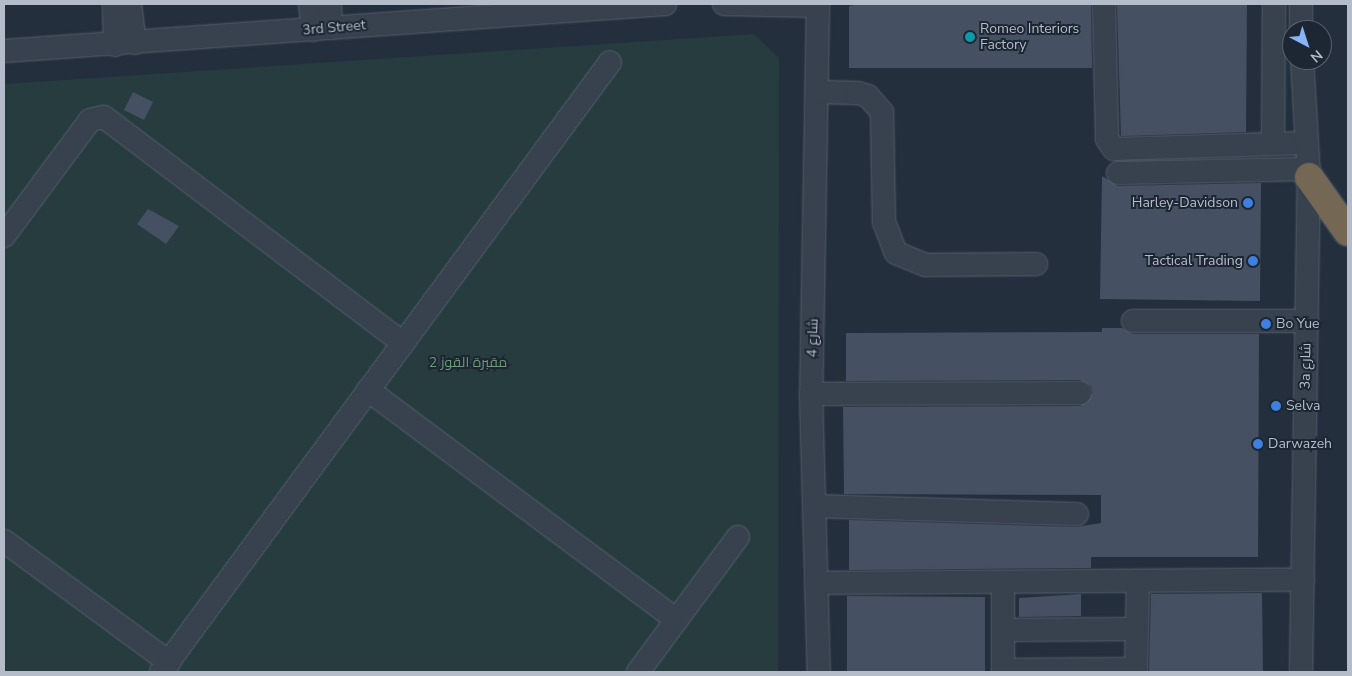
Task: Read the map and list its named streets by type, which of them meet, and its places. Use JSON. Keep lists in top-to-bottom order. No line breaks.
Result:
{"streets":{"street":["3rd Street","شارع 4","3a شارع"]},"parks":["مقبرة القوز 2"],"places":["Romeo Interiors Factory","Harley-Davidson","Tactical Trading","Bo Yue","Selva","Darwazeh"],"north":"bottom right"}
